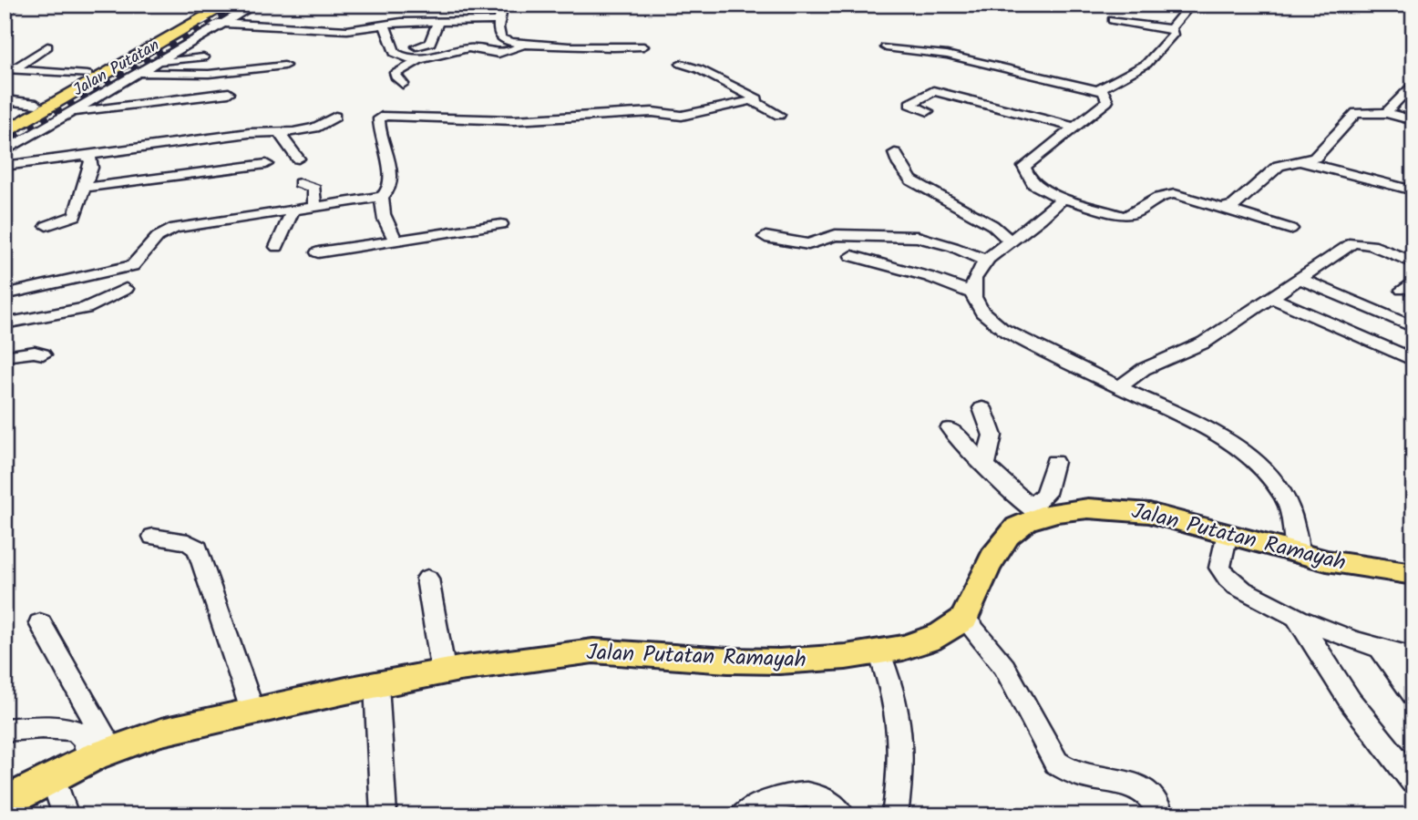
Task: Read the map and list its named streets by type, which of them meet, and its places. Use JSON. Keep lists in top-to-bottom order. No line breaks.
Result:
{"streets":{"highway":["Jalan Putatan"],"main road":["Jalan Putatan Ramayah"]}}
